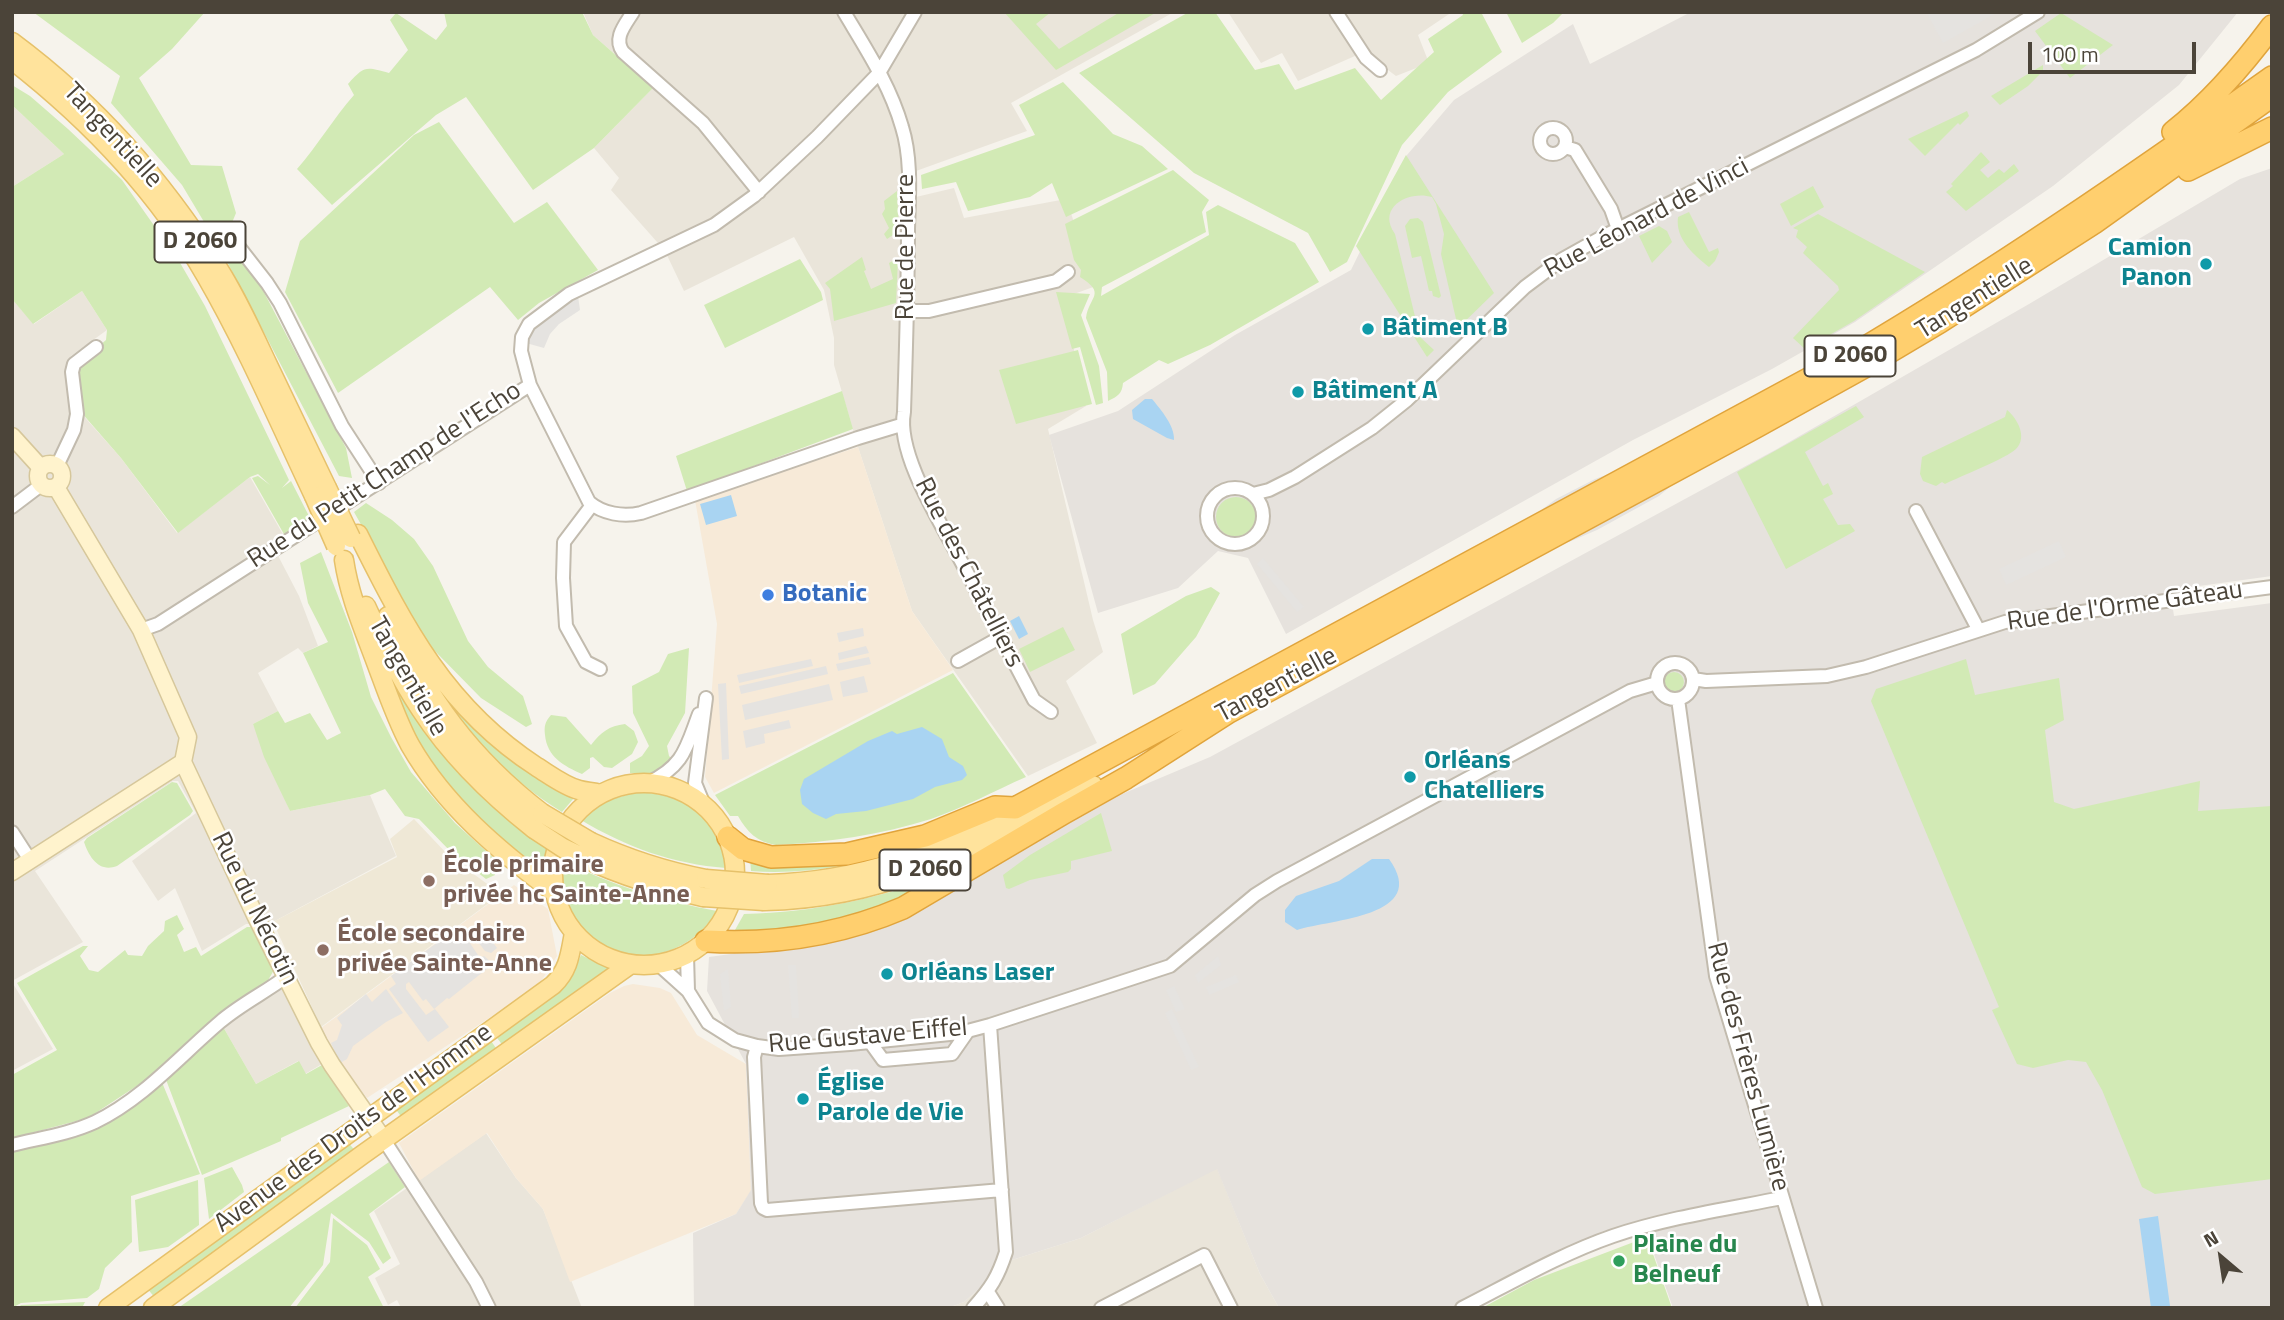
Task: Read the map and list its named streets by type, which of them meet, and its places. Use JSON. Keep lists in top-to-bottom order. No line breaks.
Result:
{"streets":{"highway":["Tangentielle","D 2060"],"main road":["Avenue des Droits de l'Homme"],"street":["Rue Léonard de Vinci","Rue de Pierre","Rue du Petit Champ de l'Echo","Rue des Châtelliers","Rue de l'Orme Gâteau","Rue du Nécotin","Rue Gustave Eiffel","Rue des Frères Lumière"]},"crossings":[["Tangentielle","D 2060"],["Rue de Pierre","Rue du Petit Champ de l'Echo"],["Rue de Pierre","Rue des Châtelliers"],["Rue du Petit Champ de l'Echo","Rue du Nécotin"],["Rue de l'Orme Gâteau","Rue Gustave Eiffel"],["Rue de l'Orme Gâteau","Rue des Frères Lumière"],["Rue du Nécotin","Avenue des Droits de l'Homme"],["Rue Gustave Eiffel","Rue des Frères Lumière"],["Rue Gustave Eiffel","Avenue des Droits de l'Homme"]],"places":["Camion Panon","Bâtiment B","Bâtiment A","Botanic","Orléans Chatelliers","École primaire privée hc Sainte-Anne","École secondaire privée Sainte-Anne","Orléans Laser","Église Parole de Vie","Plaine du Belneuf"],"scale_bar":"100 m","north":"top left"}
